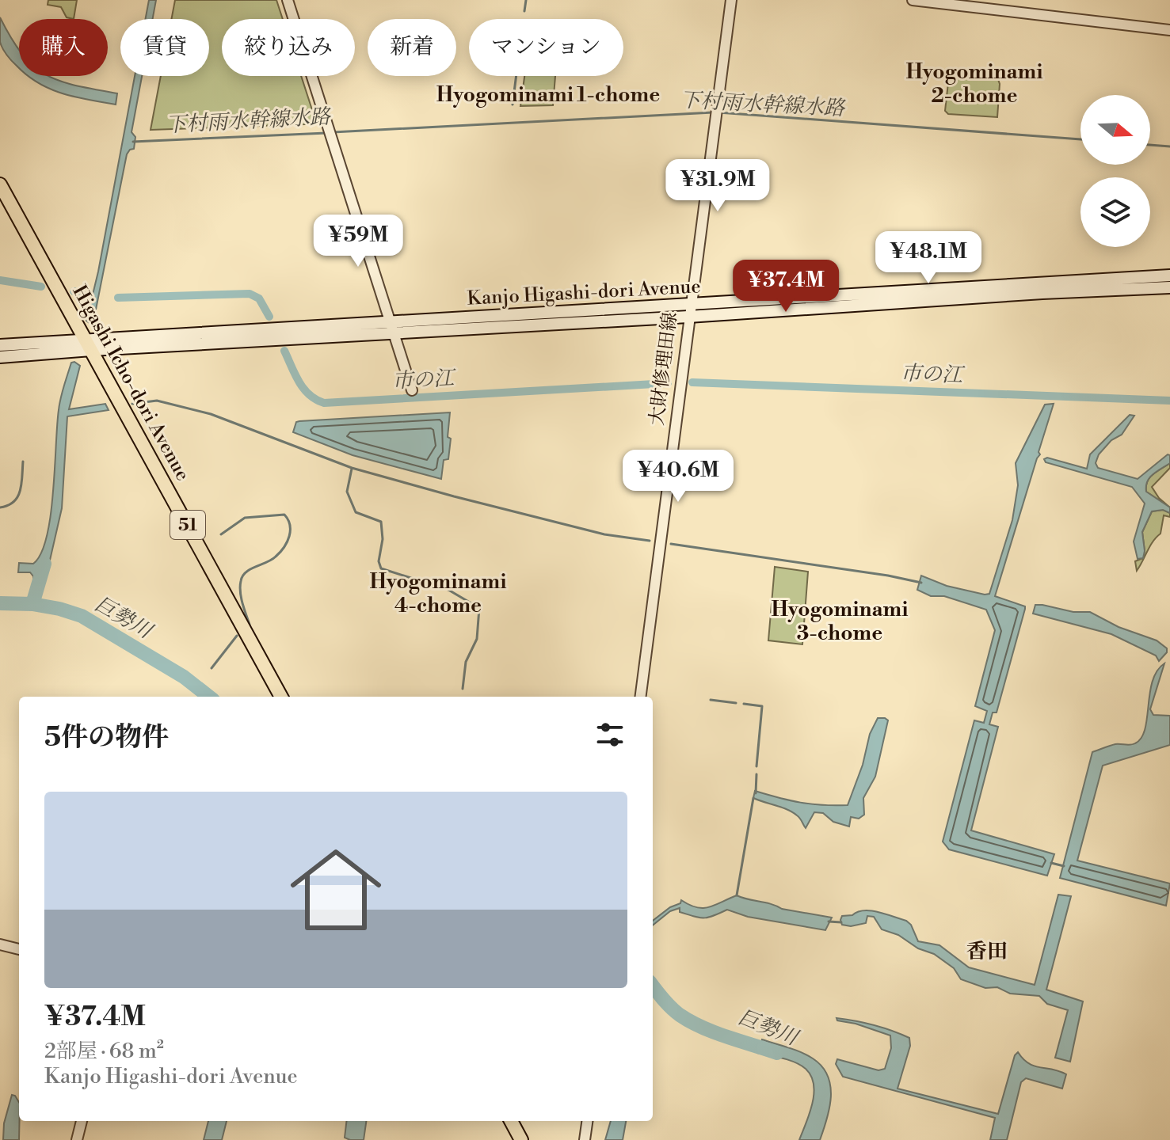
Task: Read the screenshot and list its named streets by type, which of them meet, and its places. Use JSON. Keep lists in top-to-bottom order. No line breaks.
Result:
{"streets":{"main road":["Kanjo Higashi-dori Avenue","Higashi Icho-dori Avenue","51"],"street":["大財修理田線"]},"crossings":[["Kanjo Higashi-dori Avenue","大財修理田線"],["Kanjo Higashi-dori Avenue","Higashi Icho-dori Avenue"]],"districts":["Hyogominami 2-chome","Hyogominami 1-chome","Hyogominami 4-chome","Hyogominami 3-chome","香田"],"water":["下村雨水幹線水路","市の江","巨勢川"],"north":"right","page":{"chip":["購入","賃貸","絞り込み","新着","マンション"],"price":["¥31.9M","¥59M","¥48.1M","¥37.4M","¥40.6M"],"heading":"5件の物件","list":[{"name":"¥37.4M","note":"2部屋 · 68 m² · Kanjo Higashi-dori Avenue"}]}}
